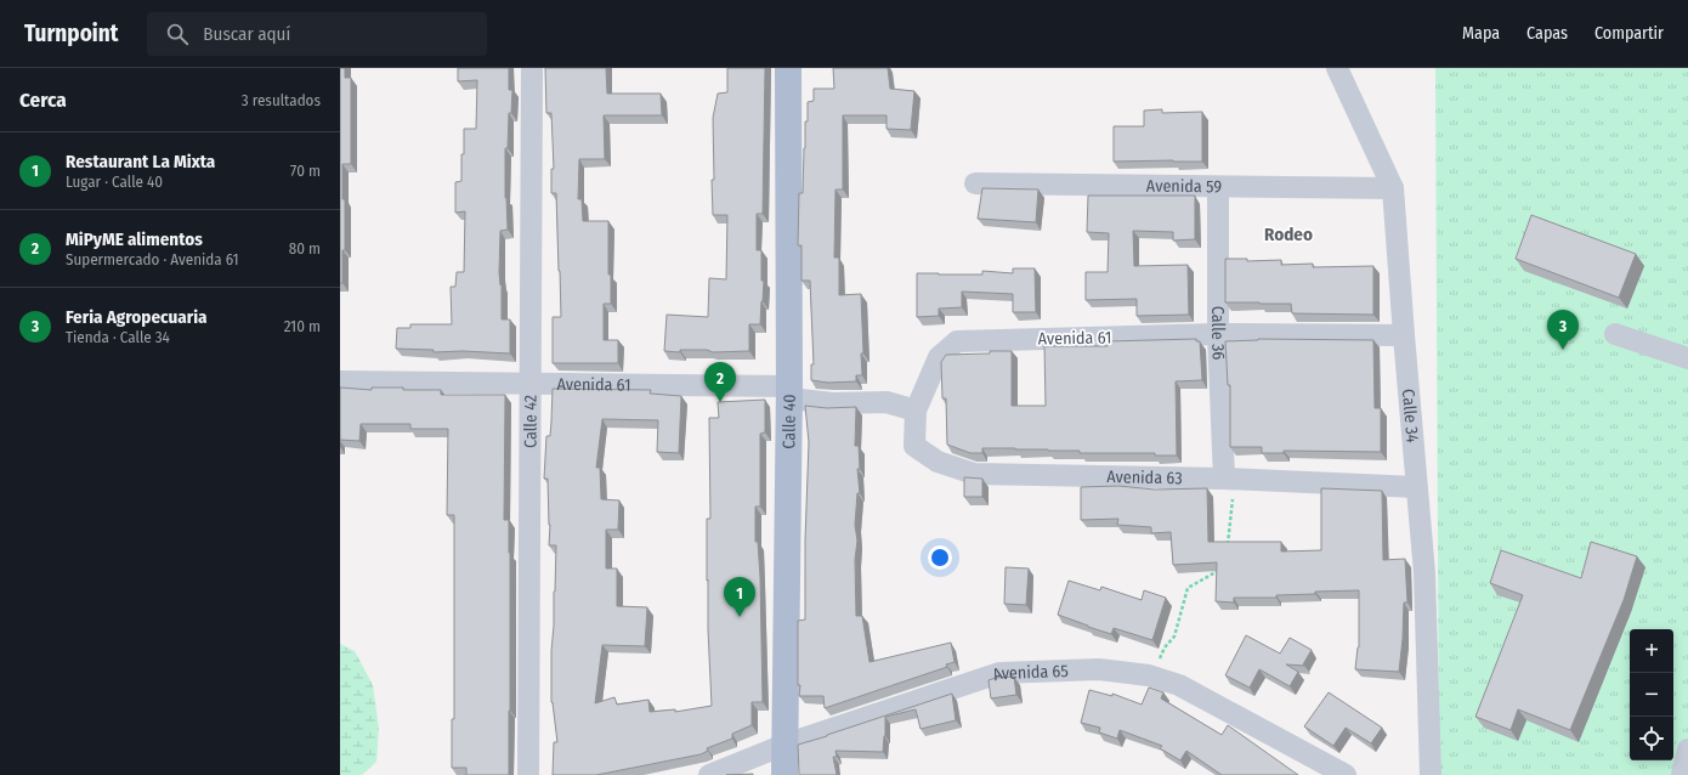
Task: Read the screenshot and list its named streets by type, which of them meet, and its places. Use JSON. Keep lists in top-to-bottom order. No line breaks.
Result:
{"streets":{"main road":["Calle 40"],"street":["Avenida 59","Calle 36","Avenida 61","Calle 34","Calle 42","Avenida 63","Avenida 65"]},"crossings":[["Avenida 59","Calle 36"],["Avenida 59","Calle 34"],["Calle 36","Avenida 61"],["Calle 36","Avenida 63"],["Avenida 61","Calle 34"],["Avenida 61","Calle 42"],["Avenida 61","Calle 40"],["Avenida 61","Avenida 63"],["Calle 34","Avenida 63"],["Calle 40","Avenida 65"]],"districts":["Rodeo"],"page":{"header":"Turnpoint","search":"Buscar aquí","nav":["Mapa","Capas","Compartir"],"heading":["Cerca","3 resultados"],"list":[{"mark":"1","name":"Restaurant La Mixta","note":"Lugar · Calle 40","value":"70 m"},{"mark":"2","name":"MiPyME alimentos","note":"Supermercado · Avenida 61","value":"80 m"},{"mark":"3","name":"Feria Agropecuaria","note":"Tienda · Calle 34","value":"210 m"}],"pins":["3","2","1"],"map_buttons":["+","−"]}}
